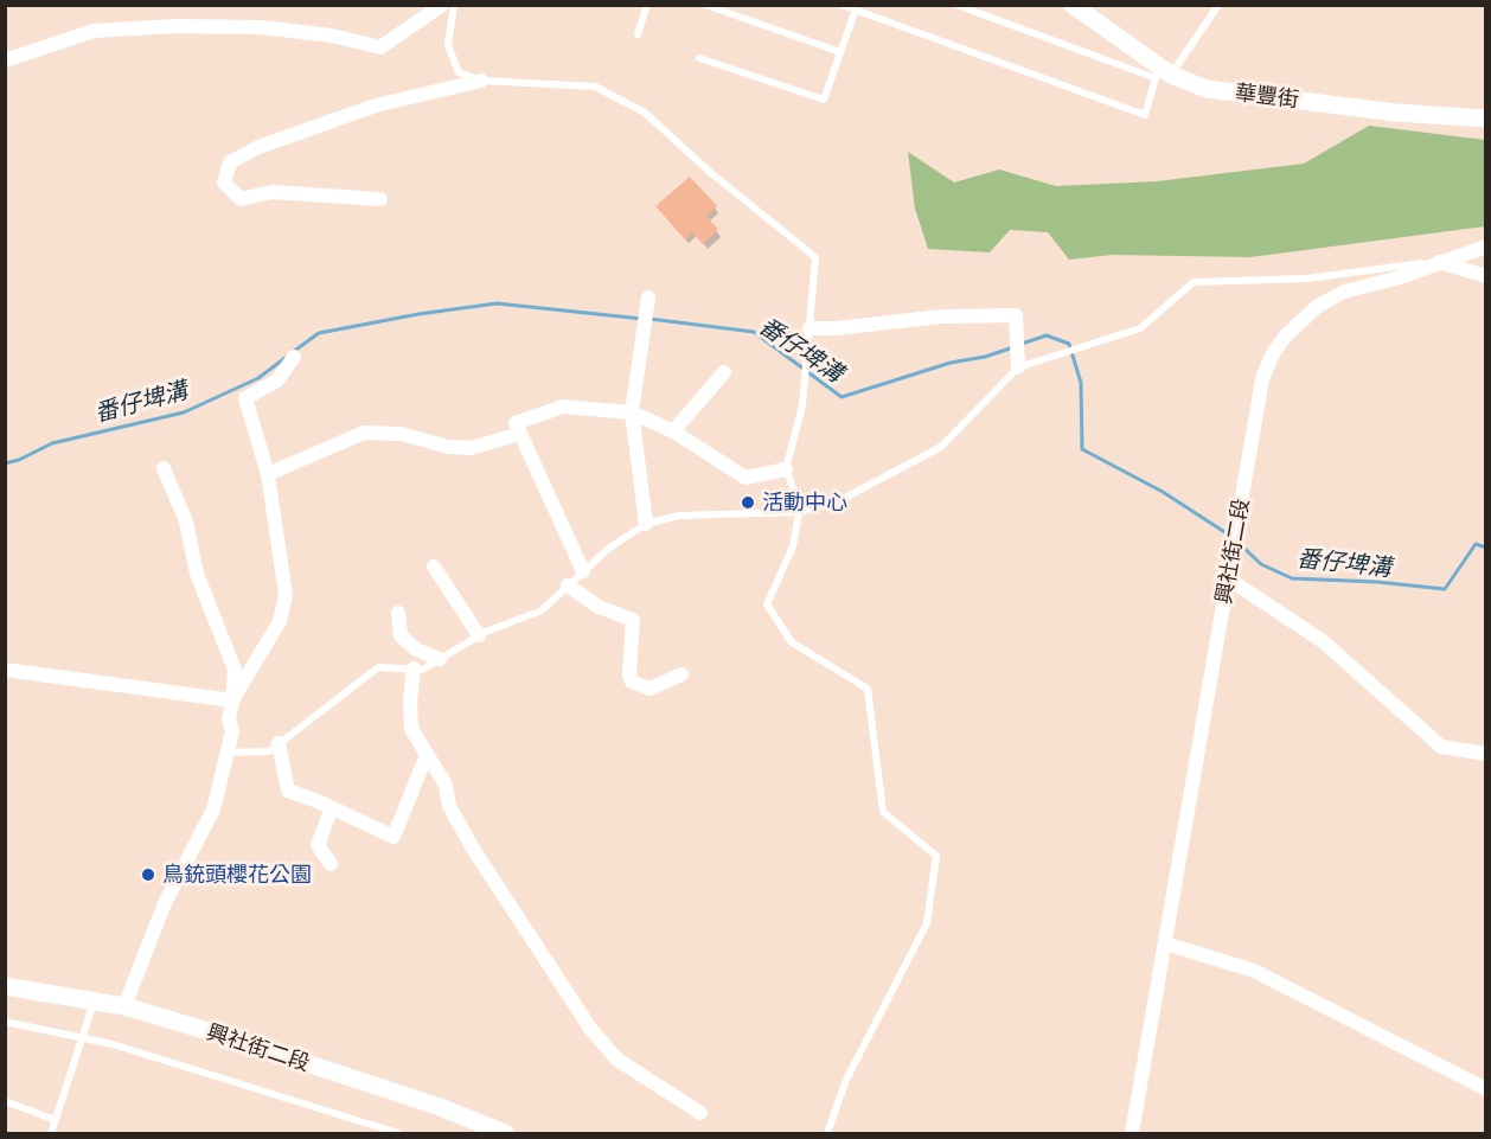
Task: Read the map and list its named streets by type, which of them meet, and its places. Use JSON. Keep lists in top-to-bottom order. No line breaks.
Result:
{"streets":{"street":["華豐街","興社街二段"]},"water":["番仔埤溝"],"places":["活動中心","鳥銃頭櫻花公園"]}
